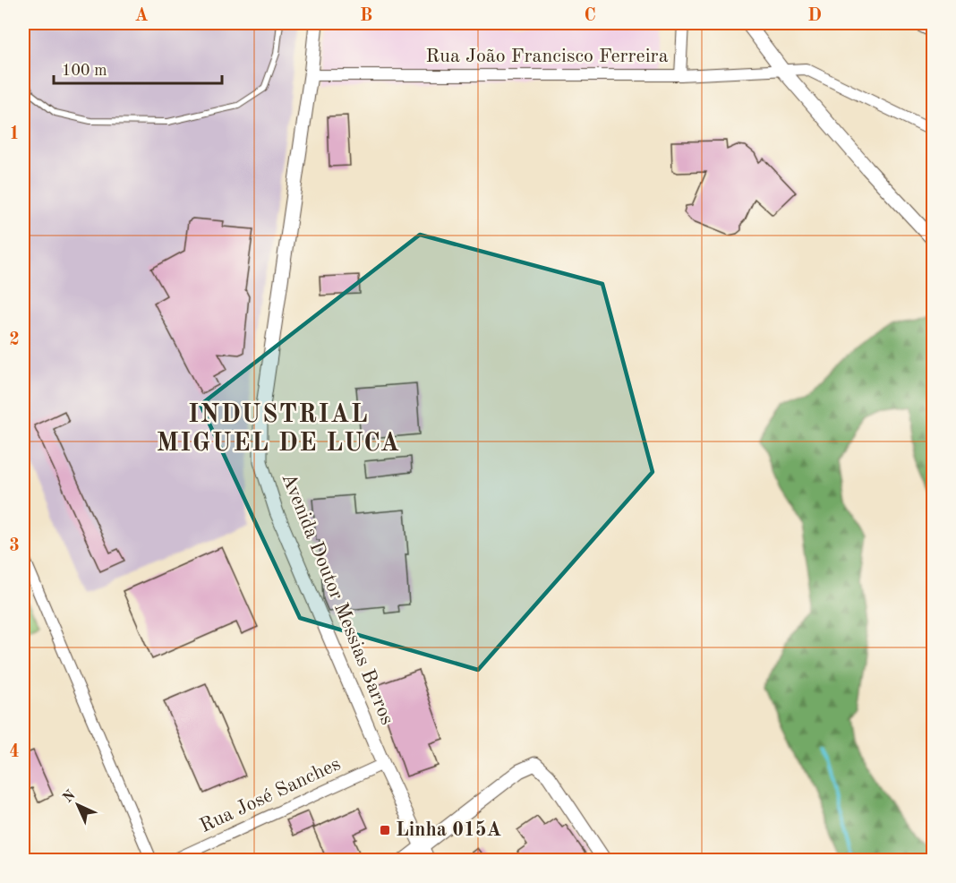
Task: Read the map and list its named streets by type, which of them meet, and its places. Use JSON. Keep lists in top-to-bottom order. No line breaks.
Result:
{"streets":{"street":["Rua João Francisco Ferreira","Avenida Doutor Messias Barros","Rua José Sanches"]},"crossings":[["Rua João Francisco Ferreira","Avenida Doutor Messias Barros"],["Avenida Doutor Messias Barros","Rua José Sanches"]],"districts":["INDUSTRIAL MIGUEL DE LUCA"],"places":{"transit":["Linha 015A"]},"scale_bar":"100 m","north":"top left","grid":{"columns":["A","B","C","D"],"rows":["1","2","3","4"]}}
